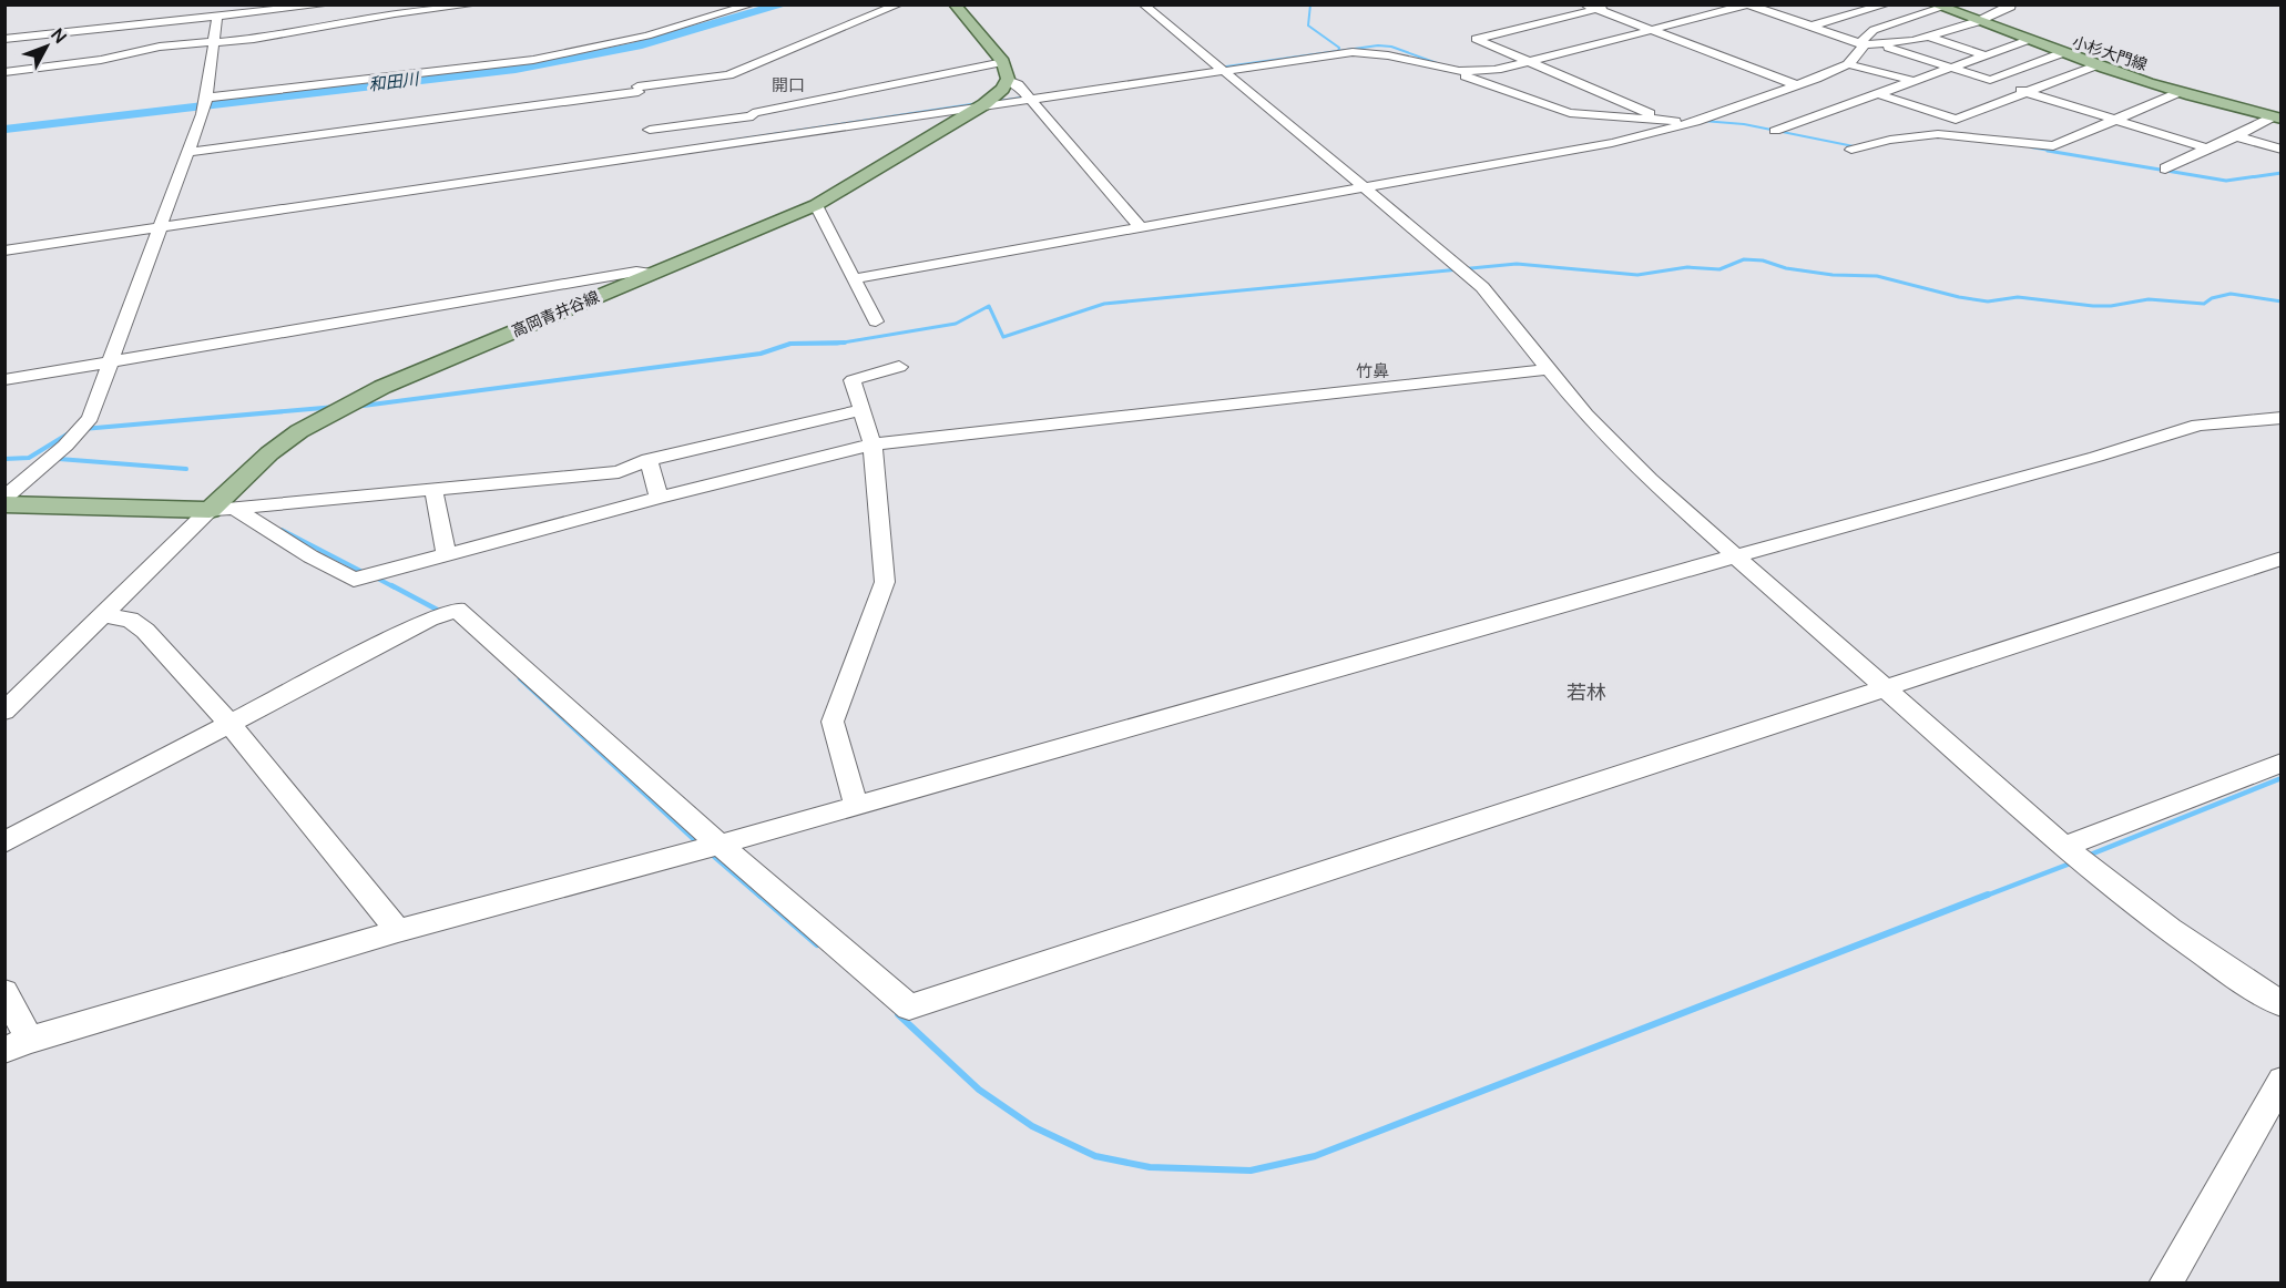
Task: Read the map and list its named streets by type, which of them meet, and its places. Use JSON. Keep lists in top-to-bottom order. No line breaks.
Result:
{"streets":{"main road":["小杉大門線","高岡青井谷線"]},"districts":["開口","竹鼻","若林"],"water":["和田川"],"north":"top right"}
